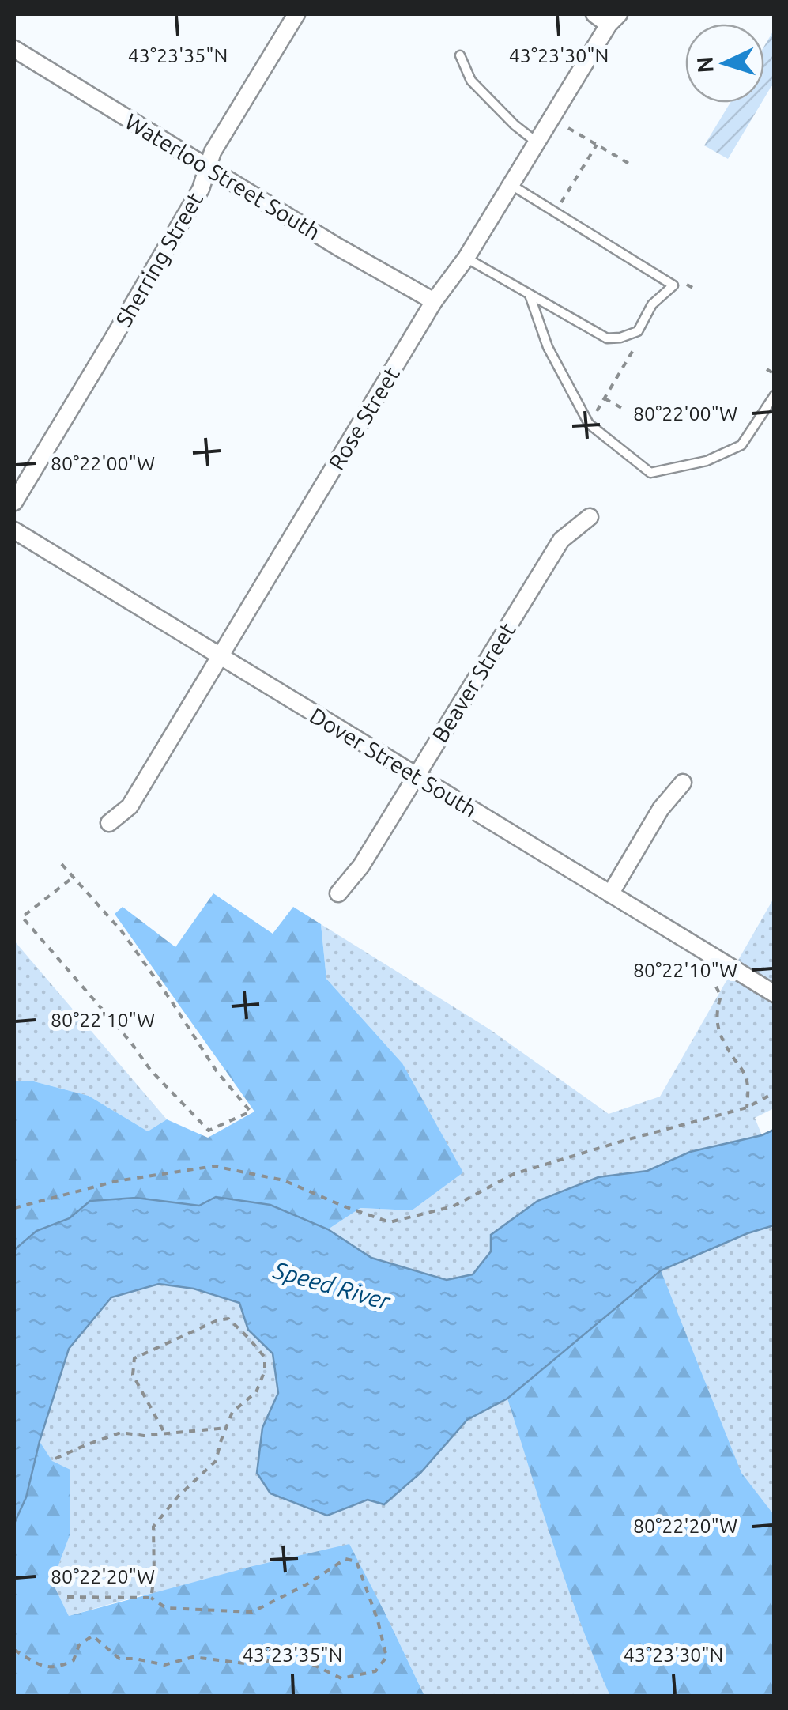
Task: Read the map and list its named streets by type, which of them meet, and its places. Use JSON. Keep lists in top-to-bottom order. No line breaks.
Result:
{"streets":{"street":["Waterloo Street South","Sherring Street","Rose Street","Beaver Street","Dover Street South"]},"crossings":[["Waterloo Street South","Sherring Street"],["Waterloo Street South","Rose Street"],["Rose Street","Dover Street South"],["Beaver Street","Dover Street South"]],"water":["Speed River"],"north":"left","coordinates":["43°23'35\"N","43°23'30\"N","80°22'00\"W","80°22'10\"W","80°22'20\"W"]}
